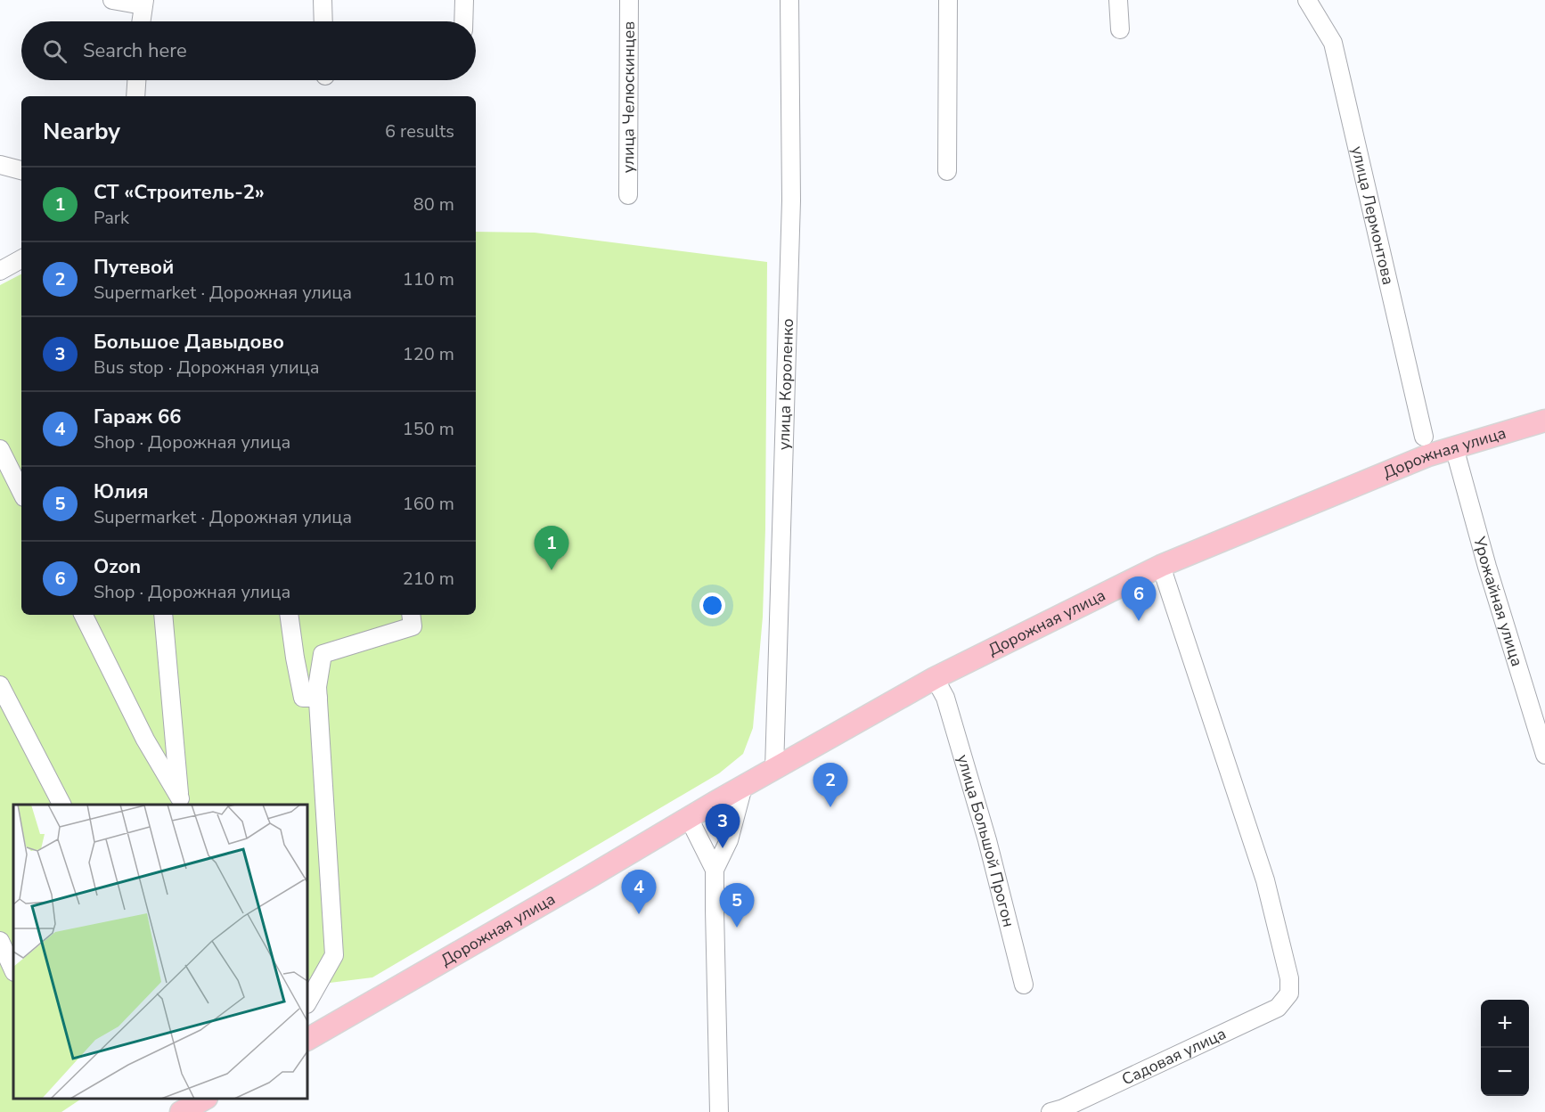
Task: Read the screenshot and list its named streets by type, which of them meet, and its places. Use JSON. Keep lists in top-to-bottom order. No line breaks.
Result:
{"streets":{"main road":["Дорожная улица"],"street":["улица Челюскинцев","улица Лермонтова","улица Короленко","Урожайная улица","улица Большой Прогон","Садовая улица"]},"crossings":[["улица Короленко","Дорожная улица"],["Дорожная улица","Урожайная улица"],["Дорожная улица","улица Большой Прогон"],["Дорожная улица","Садовая улица"]],"page":{"search":"Search here","heading":["Nearby","6 results"],"list":[{"mark":"1","name":"СТ «Строитель-2»","note":"Park","value":"80 m"},{"mark":"2","name":"Путевой","note":"Supermarket · Дорожная улица","value":"110 m"},{"mark":"3","name":"Большое Давыдово","note":"Bus stop · Дорожная улица","value":"120 m"},{"mark":"4","name":"Гараж 66","note":"Shop · Дорожная улица","value":"150 m"},{"mark":"5","name":"Юлия","note":"Supermarket · Дорожная улица","value":"160 m"},{"mark":"6","name":"Ozon","note":"Shop · Дорожная улица","value":"210 m"}],"pins":["1","6","2","3","4","5"],"map_buttons":["+","−"]}}
